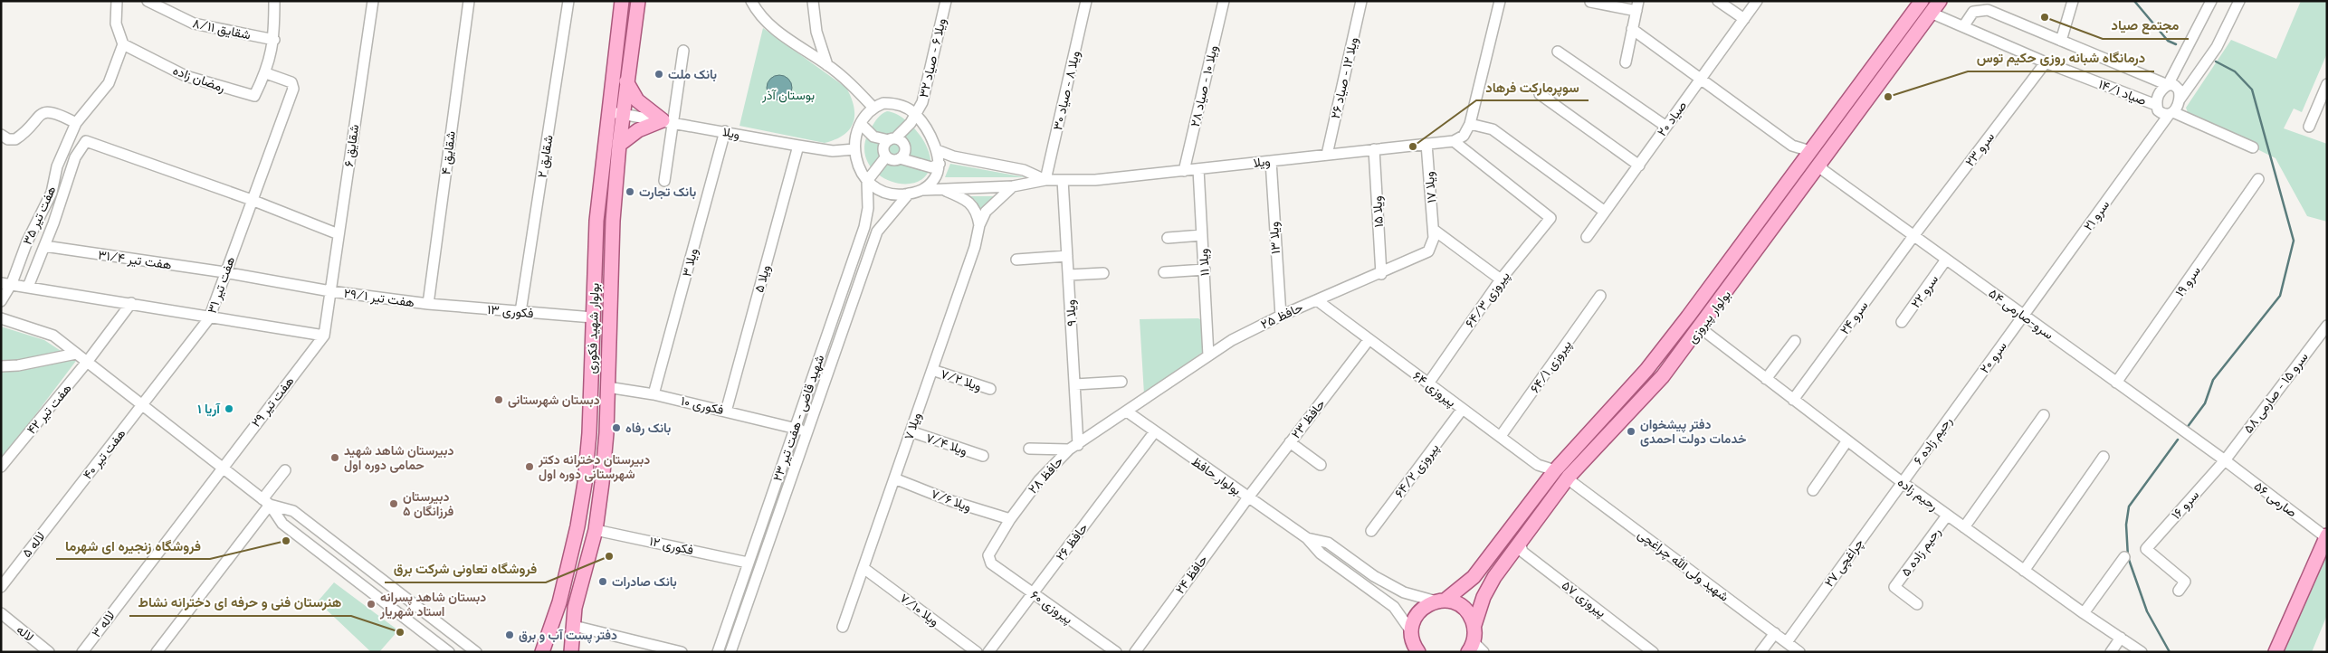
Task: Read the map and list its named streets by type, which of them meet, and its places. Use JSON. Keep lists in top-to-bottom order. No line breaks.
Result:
{"streets":{"main road":["بولوار پیروزی","بولوار شهید فکوری"],"street":["شقایق ۸/۱۱","ویلا ۶ - صیاد ۳۲","ویلا ۱۲ - صیاد ۲۶","رمضان زاده","ویلا ۱۰ - صیاد ۲۸","ویلا ۸ - صیاد ۳۰","صیاد ۱۴/۱","صیاد ۲۰","ویلا","شقایق ۶","سرو ۲۳","شقایق ۴","شقایق ۲","ویلا ۱۷","ویلا ۱۵","هفت تیر ۳۵","سرو ۲۱","ویلا ۱۳","هفت تیر ۳۱/۴","ویلا ۳","ویلا ۱۱","ویلا ۵","سرو ۱۹","هفت تیر ۳۱","سرو ۲۲","هفت تیر ۲۹/۱","پیروزی ۶۴/۳","فکوری ۱۳","ویلا ۹","سرو-صارمی ۵۴","حافظ ۲۵","سرو ۲۴","سرو ۲۰","پیروزی ۶۴/۱","ویلا ۷/۲","پیروزی ۶۴","سرو ۱۵ - صارمی ۵۸","هفت تیر ۲۹","فکوری ۱۰","هفت تیر ۴۲","شهید قاضی - هفت تیر ۲۳","حافظ ۲۳","ویلا ۷","رحیم زاده ۶","ویلا ۷/۴","هفت تیر ۴۰","پیروزی ۶۴/۲","حافظ ۲۸","بولوار حافظ","رحیم زاده","صارمی ۵۶","ویلا ۷/۶","سرو ۱۶","حافظ ۲۶","لاله ۵","فکوری ۱۲","رحیم زاده ۵","چراغچی ۲۷","شهید ولی الله چراغچی","حافظ ۲۴","پیروزی ۵۷","پیروزی ۶۰","ویلا ۷/۱۰","لاله ۳","لاله"]},"crossings":[["ویلا ۱۲ - صیاد ۲۶","ویلا"],["رمضان زاده","هفت تیر ۳۵"],["رمضان زاده","هفت تیر ۳۱"],["ویلا ۱۰ - صیاد ۲۸","ویلا"],["ویلا ۸ - صیاد ۳۰","ویلا"],["صیاد ۱۴/۱","سرو ۲۳"],["صیاد ۱۴/۱","سرو ۲۱"],["صیاد ۱۴/۱","بولوار پیروزی"],["ویلا","ویلا ۱۷"],["ویلا","ویلا ۱۵"],["ویلا","ویلا ۱۳"],["ویلا","ویلا ۳"],["ویلا","ویلا ۱۱"],["ویلا","ویلا ۵"],["ویلا","پیروزی ۶۴/۳"],["ویلا","ویلا ۹"],["ویلا","بولوار شهید فکوری"],["ویلا","شهید قاضی - هفت تیر ۲۳"],["شقایق ۶","هفت تیر ۲۹/۱"],["شقایق ۶","هفت تیر ۲۹"],["سرو ۲۳","سرو-صارمی ۵۴"],["سرو ۲۳","سرو ۲۴"],["شقایق ۴","هفت تیر ۲۹/۱"],["شقایق ۴","فکوری ۱۳"],["شقایق ۲","فکوری ۱۳"],["ویلا ۱۷","حافظ ۲۵"],["ویلا ۱۵","حافظ ۲۵"],["هفت تیر ۳۵","هفت تیر ۳۱/۴"],["هفت تیر ۳۵","هفت تیر ۳۱"],["سرو ۲۱","سرو-صارمی ۵۴"],["سرو ۲۱","سرو ۲۰"],["ویلا ۱۳","حافظ ۲۵"],["هفت تیر ۳۱/۴","هفت تیر ۳۱"],["هفت تیر ۳۱/۴","هفت تیر ۲۹/۱"],["ویلا ۳","فکوری ۱۰"],["ویلا ۱۱","حافظ ۲۵"],["ویلا ۵","فکوری ۱۰"],["سرو ۱۹","سرو-صارمی ۵۴"],["هفت تیر ۳۱","هفت تیر ۴۰"],["سرو ۲۲","سرو-صارمی ۵۴"],["هفت تیر ۲۹/۱","فکوری ۱۳"],["پیروزی ۶۴/۳","پیروزی ۶۴"],["فکوری ۱۳","بولوار شهید فکوری"],["ویلا ۹","حافظ ۲۸"],["سرو-صارمی ۵۴","بولوار پیروزی"],["سرو-صارمی ۵۴","سرو ۲۴"],["سرو-صارمی ۵۴","سرو ۲۰"],["سرو-صارمی ۵۴","سرو ۱۵ - صارمی ۵۸"],["سرو-صارمی ۵۴","صارمی ۵۶"],["سرو-صارمی ۵۴","سرو ۱۶"],["حافظ ۲۵","پیروزی ۶۴"],["حافظ ۲۵","حافظ ۲۸"],["حافظ ۲۵","بولوار حافظ"],["بولوار پیروزی","پیروزی ۶۴"],["بولوار پیروزی","رحیم زاده"],["بولوار پیروزی","شهید ولی الله چراغچی"],["بولوار پیروزی","پیروزی ۵۷"],["سرو ۲۴","رحیم زاده"],["بولوار شهید فکوری","فکوری ۱۰"],["بولوار شهید فکوری","فکوری ۱۲"],["سرو ۲۰","رحیم زاده ۶"],["پیروزی ۶۴/۱","پیروزی ۶۴"],["ویلا ۷/۲","ویلا ۷"],["پیروزی ۶۴","حافظ ۲۳"],["پیروزی ۶۴","پیروزی ۶۴/۲"],["سرو ۱۵ - صارمی ۵۸","صارمی ۵۶"],["سرو ۱۵ - صارمی ۵۸","سرو ۱۶"],["هفت تیر ۲۹","لاله ۳"],["فکوری ۱۰","شهید قاضی - هفت تیر ۲۳"],["شهید قاضی - هفت تیر ۲۳","فکوری ۱۲"],["حافظ ۲۳","بولوار حافظ"],["حافظ ۲۳","حافظ ۲۴"],["ویلا ۷","ویلا ۷/۴"],["ویلا ۷","ویلا ۷/۶"],["ویلا ۷","ویلا ۷/۱۰"],["رحیم زاده ۶","رحیم زاده"],["رحیم زاده ۶","چراغچی ۲۷"],["هفت تیر ۴۰","لاله ۵"],["حافظ ۲۸","بولوار حافظ"],["حافظ ۲۸","ویلا ۷/۶"],["حافظ ۲۸","پیروزی ۶۰"],["بولوار حافظ","حافظ ۲۶"],["بولوار حافظ","حافظ ۲۴"],["رحیم زاده","رحیم زاده ۵"],["رحیم زاده","چراغچی ۲۷"],["صارمی ۵۶","سرو ۱۶"],["حافظ ۲۶","پیروزی ۶۰"],["چراغچی ۲۷","شهید ولی الله چراغچی"]],"parks":["بوستان آذر"],"places":["مجتمع صیاد","بانک ملت","درمانگاه شبانه روزی حکیم توس","سوپرمارکت فرهاد","بانک تجارت","دبستان شهرستانی","آریا ۱","بانک رفاه","دفتر پیشخوان خدمات دولت احمدی","دبیرستان شاهد شهید حمامی دوره اول","دبیرستان دخترانه دکتر شهرستانی دوره اول","دبیرستان فرزانگان ۵","فروشگاه زنجیره ای شهرما","فروشگاه تعاونی شرکت برق","بانک صادرات","دبستان شاهد پسرانه استاد شهریار","هنرستان فنی و حرفه ای دخترانه نشاط","دفتر پست آب و برق"]}
